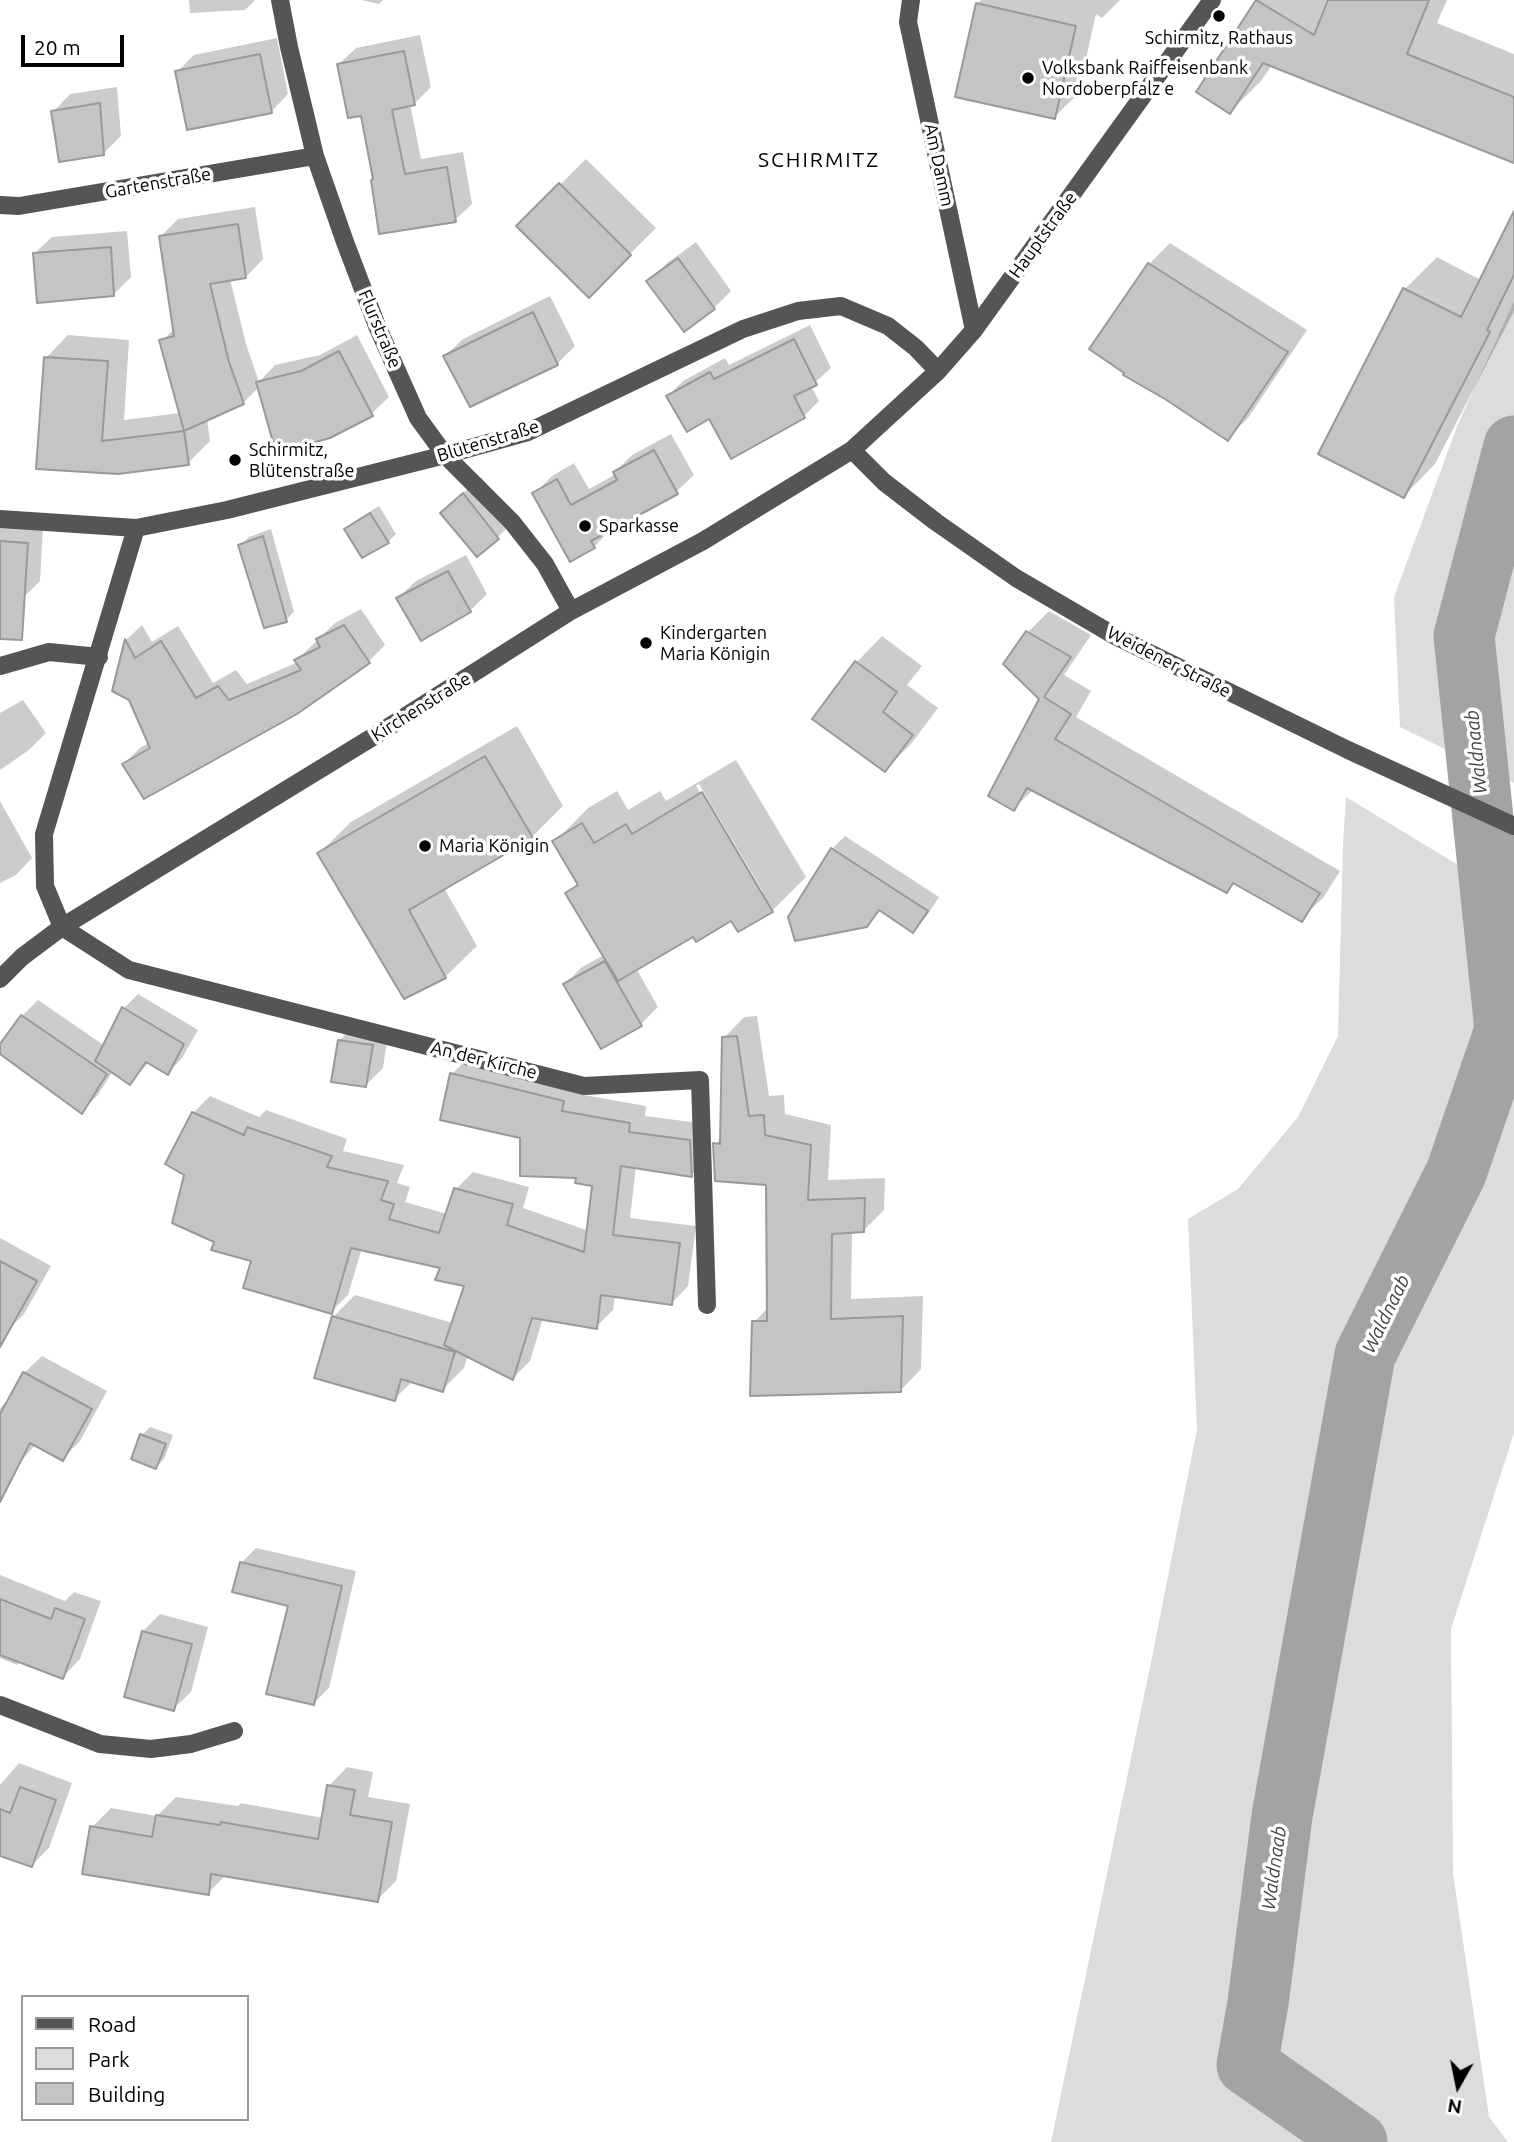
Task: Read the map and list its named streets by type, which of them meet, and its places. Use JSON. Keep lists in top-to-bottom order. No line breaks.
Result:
{"streets":{"street":["Am Damm","Gartenstraße","Hauptstraße","Flurstraße","Blütenstraße","Weidener Straße","Kirchenstraße","An der Kirche"]},"crossings":[["Am Damm","Hauptstraße"],["Gartenstraße","Flurstraße"],["Hauptstraße","Blütenstraße"],["Hauptstraße","Weidener Straße"],["Hauptstraße","Kirchenstraße"],["Flurstraße","Blütenstraße"],["Flurstraße","Kirchenstraße"],["Weidener Straße","Kirchenstraße"],["Kirchenstraße","An der Kirche"]],"districts":["SCHIRMITZ"],"water":["Waldnaab"],"places":["Schirmitz, Rathaus","Volksbank Raiffeisenbank Nordoberpfalz e","Schirmitz, Blütenstraße","Sparkasse","Kindergarten Maria Königin","Maria Königin"],"legend":["Road","Park","Building"],"scale_bar":"20 m","north":"bottom"}
